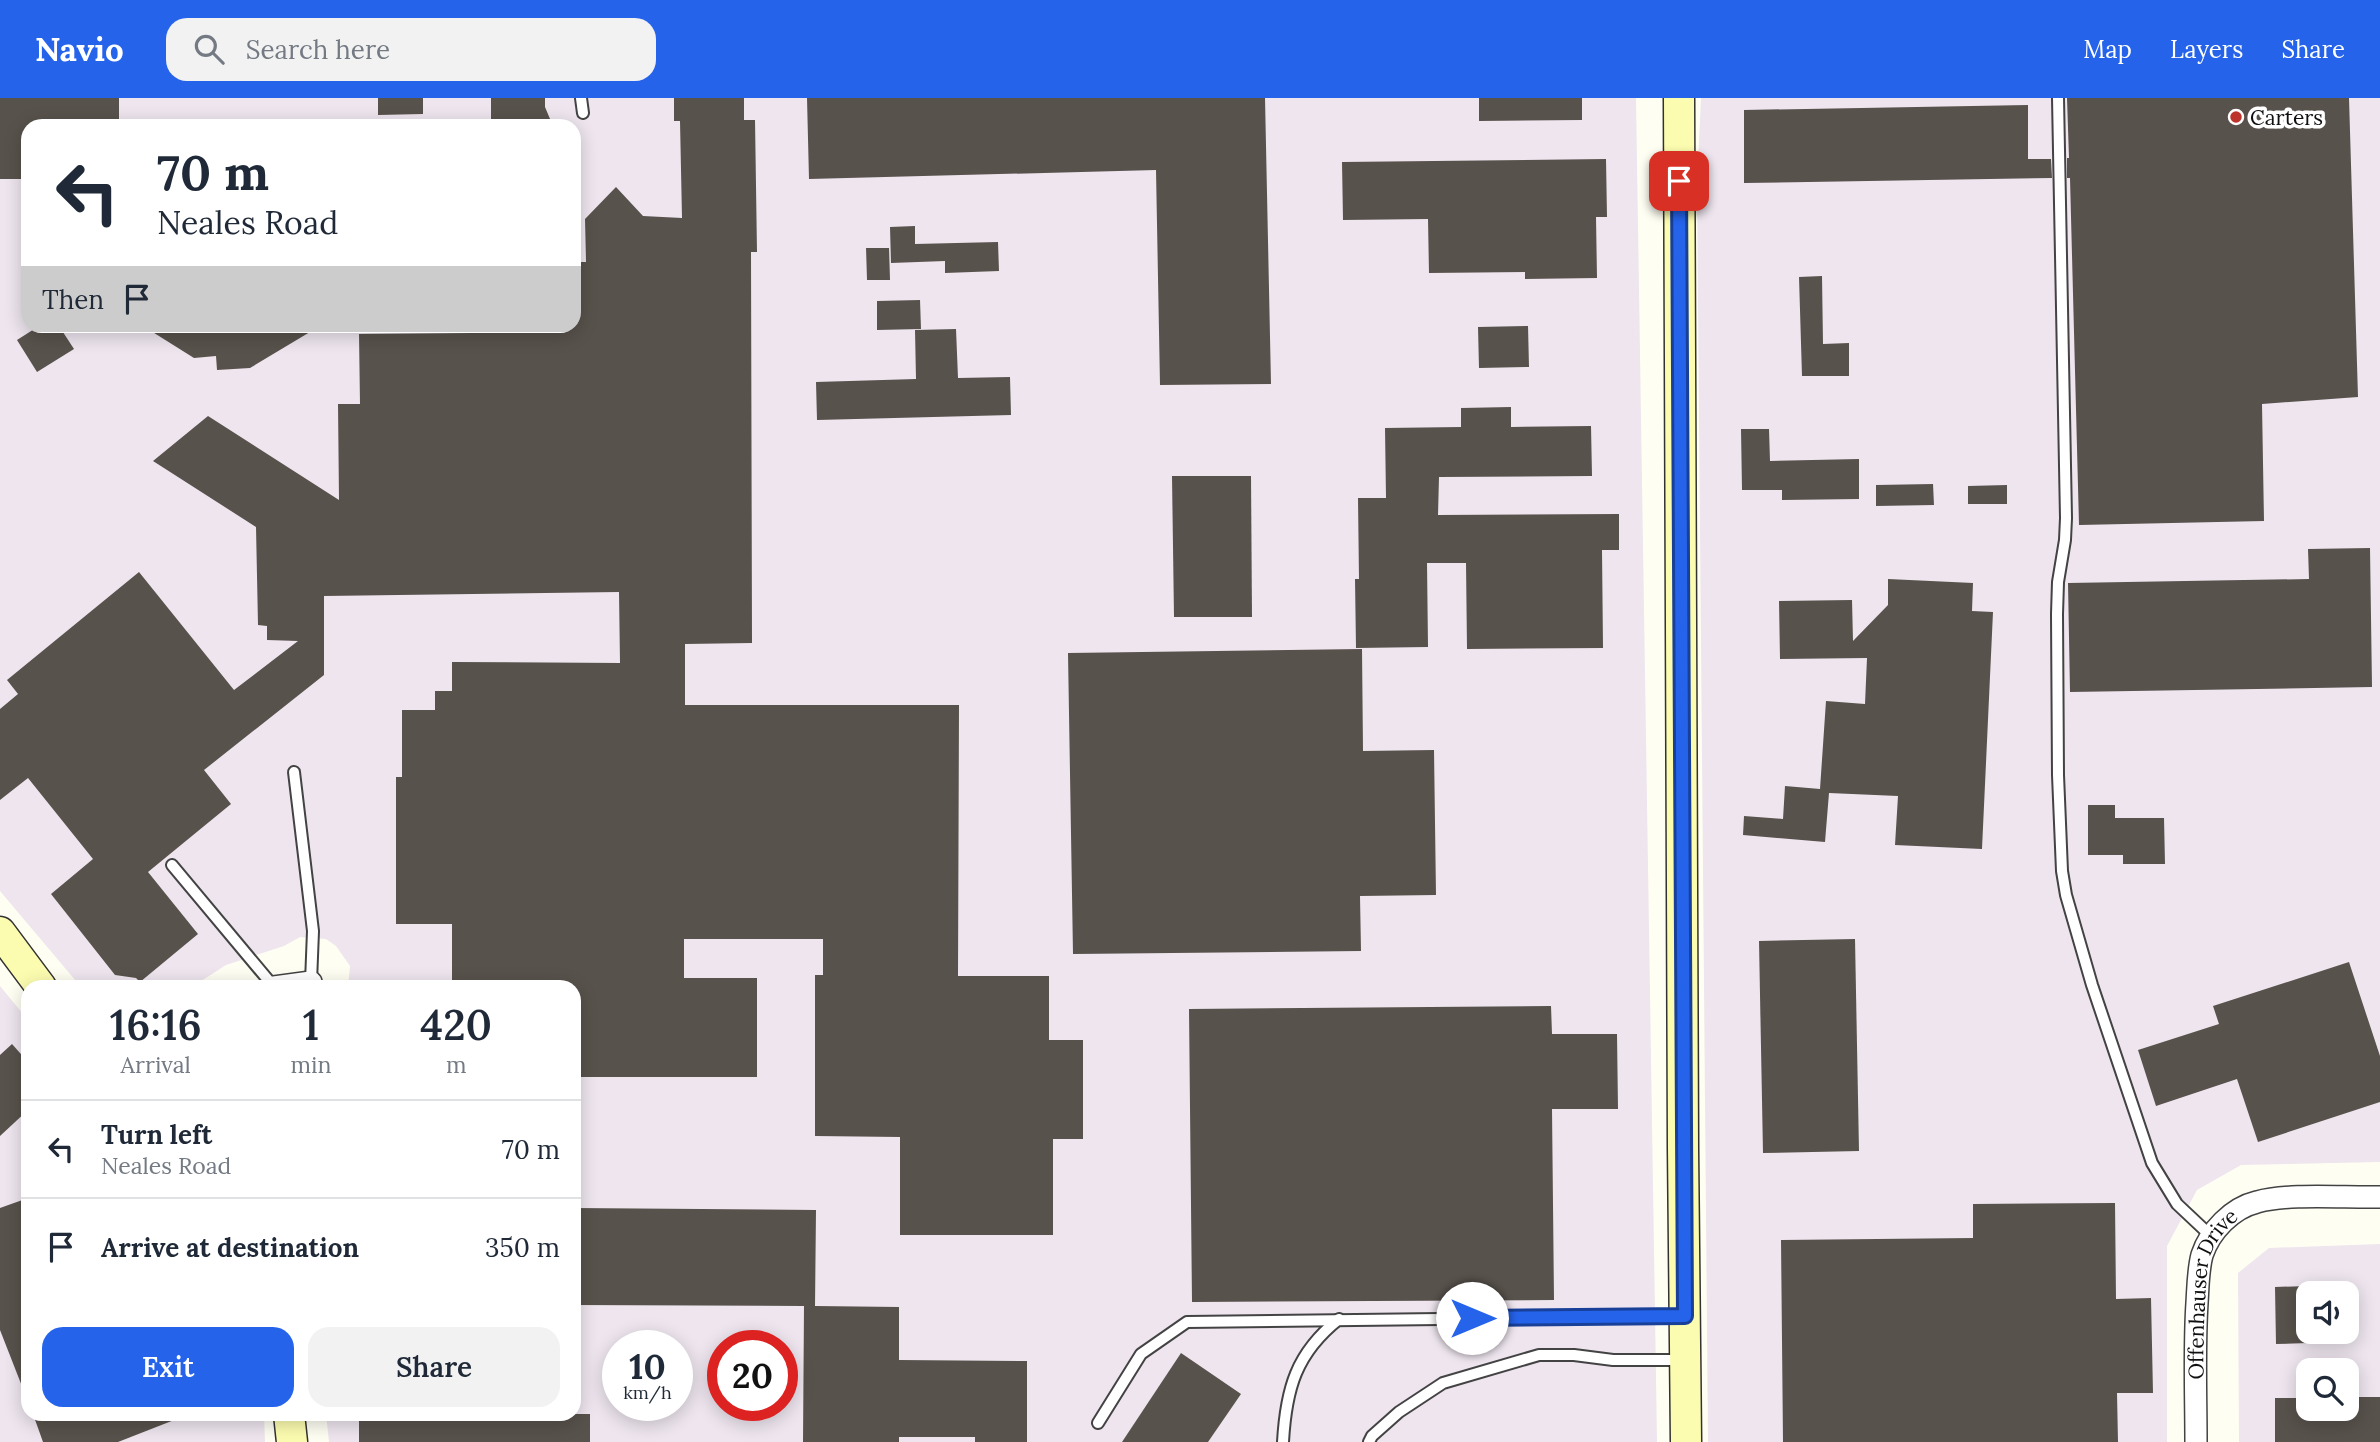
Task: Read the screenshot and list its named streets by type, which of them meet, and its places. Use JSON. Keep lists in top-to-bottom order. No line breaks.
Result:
{"streets":{"street":["Offenhauser Drive"]},"places":["Carters"],"page":{"header":"Navio","search":"Search here","nav":["Map","Layers","Share"],"turn":["70 m","Neales Road"],"then":"Then","eta":["16:16","Arrival","1","min","420","m"],"list":[{"name":"Turn left","note":"Neales Road","value":"70 m"},{"name":"Arrive at destination","value":"350 m"}],"buttons":["Exit","Share"],"speed":"10 km/h","limit":"20"}}
